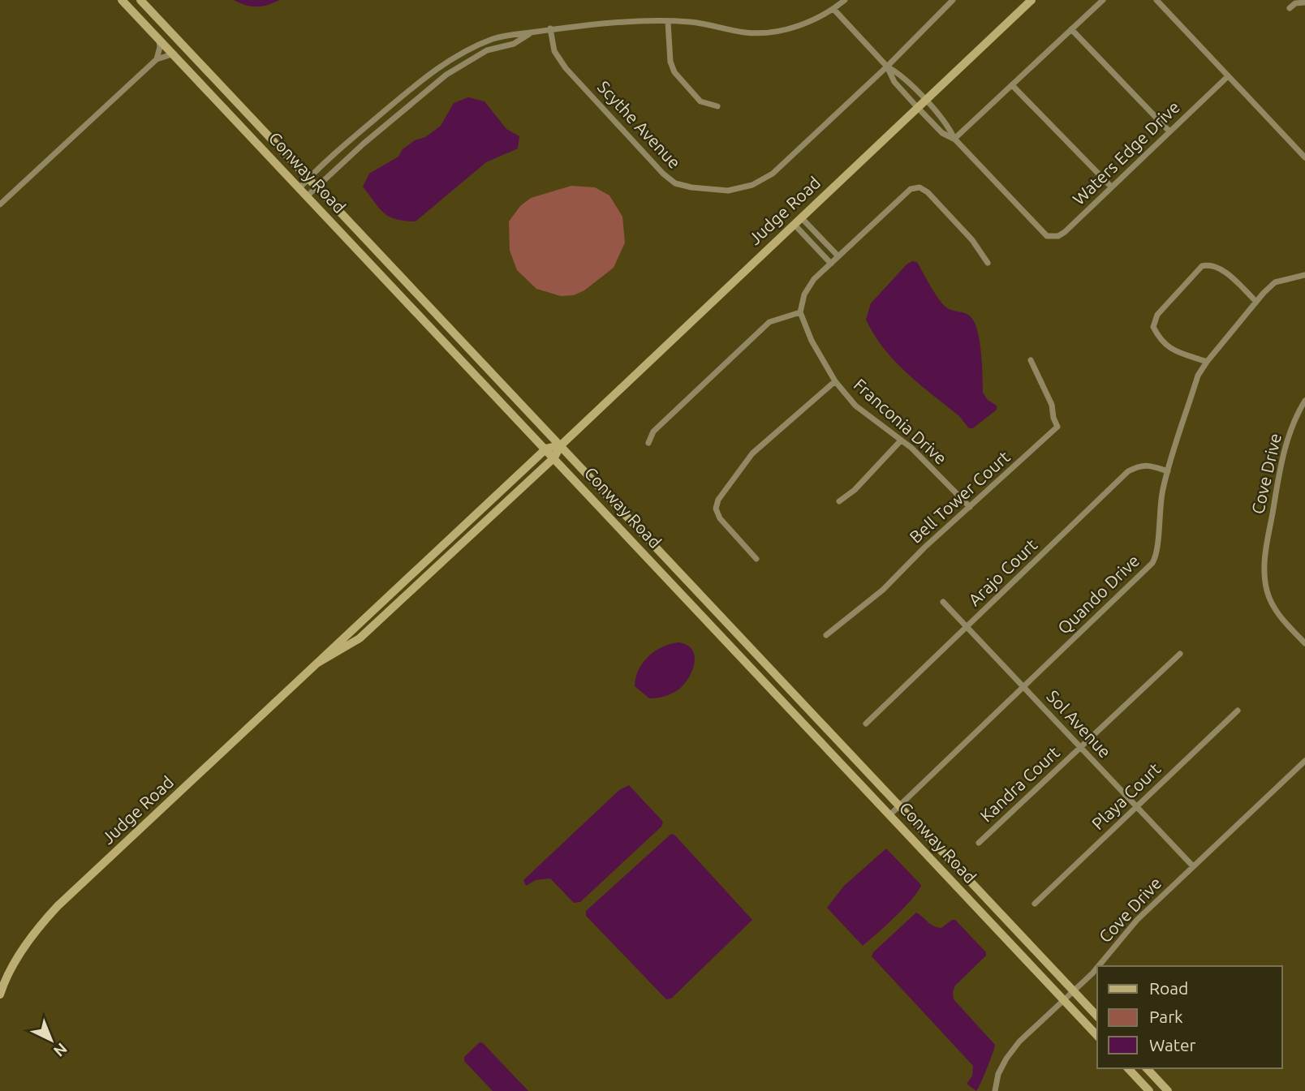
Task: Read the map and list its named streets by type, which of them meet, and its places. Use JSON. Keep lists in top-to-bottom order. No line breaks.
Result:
{"streets":{"main road":["Conway Road","Judge Road"],"street":["Scythe Avenue","Waters Edge Drive","Franconia Drive","Cove Drive","Bell Tower Court","Arajo Court","Quando Drive","Sol Avenue","Kandra Court","Playa Court"]},"crossings":[["Conway Road","Judge Road"],["Conway Road","Cove Drive"],["Conway Road","Quando Drive"],["Franconia Drive","Bell Tower Court"],["Cove Drive","Sol Avenue"],["Arajo Court","Quando Drive"],["Arajo Court","Sol Avenue"],["Quando Drive","Sol Avenue"],["Sol Avenue","Kandra Court"],["Sol Avenue","Playa Court"]],"legend":["Road","Park","Water"],"north":"bottom right"}
